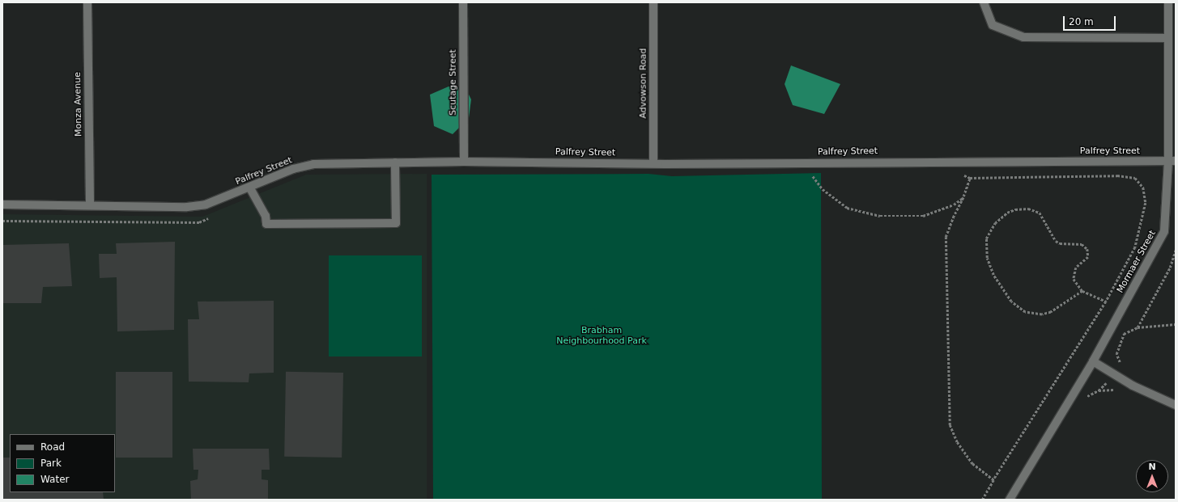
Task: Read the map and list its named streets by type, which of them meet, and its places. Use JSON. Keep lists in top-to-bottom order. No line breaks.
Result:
{"streets":{"street":["Scutage Street","Advowson Road","Monza Avenue","Palfrey Street","Mormaer Street"]},"crossings":[["Scutage Street","Palfrey Street"],["Advowson Road","Palfrey Street"],["Monza Avenue","Palfrey Street"],["Palfrey Street","Mormaer Street"]],"parks":["Brabham Neighbourhood Park"],"legend":["Road","Park","Water"],"scale_bar":"20 m","north":"top"}
